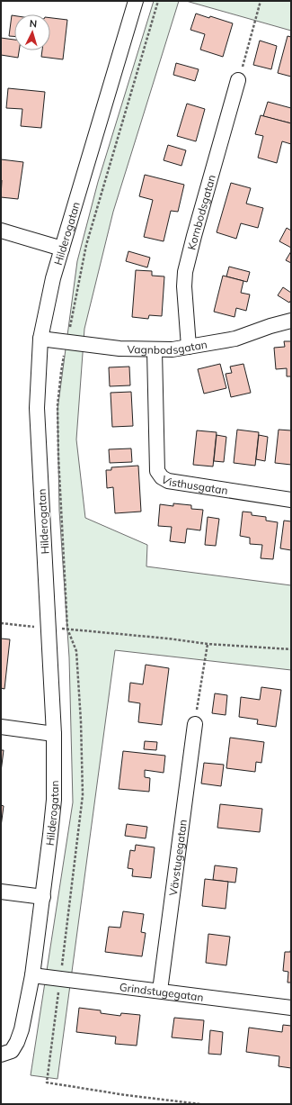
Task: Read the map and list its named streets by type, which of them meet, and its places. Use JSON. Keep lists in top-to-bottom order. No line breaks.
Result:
{"streets":{"street":["Kornbodsgatan","Hilderogatan","Vagnbodsgatan","Visthusgatan","Vävstugegatan","Grindstugegatan"]},"crossings":[["Kornbodsgatan","Vagnbodsgatan"],["Hilderogatan","Vagnbodsgatan"],["Hilderogatan","Grindstugegatan"],["Vagnbodsgatan","Visthusgatan"],["Vävstugegatan","Grindstugegatan"]],"north":"top"}
